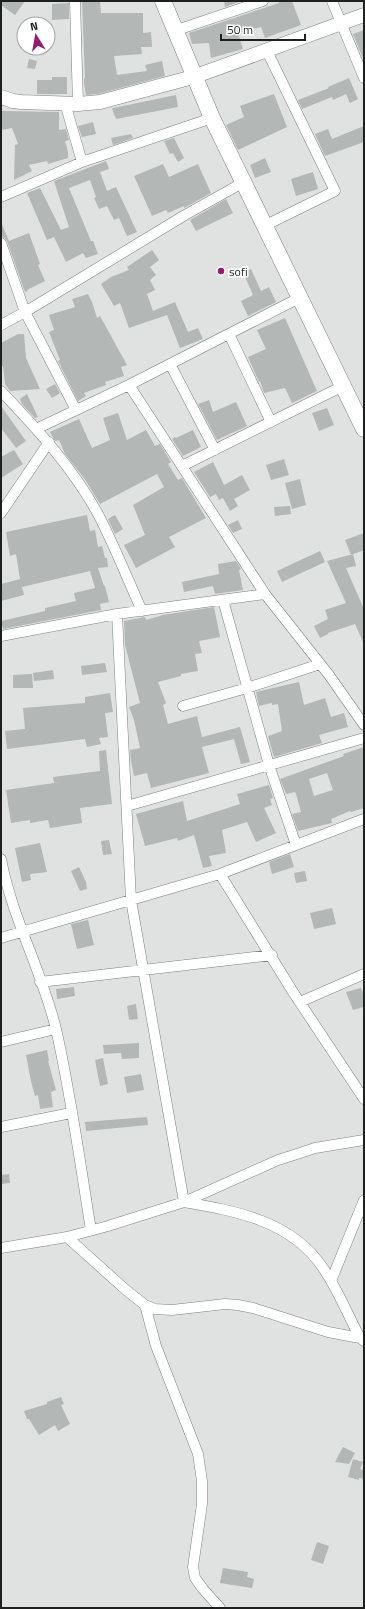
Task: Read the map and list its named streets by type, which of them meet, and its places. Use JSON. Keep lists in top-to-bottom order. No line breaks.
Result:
{"places":["sofi"],"scale_bar":"50 m","north":"top"}
